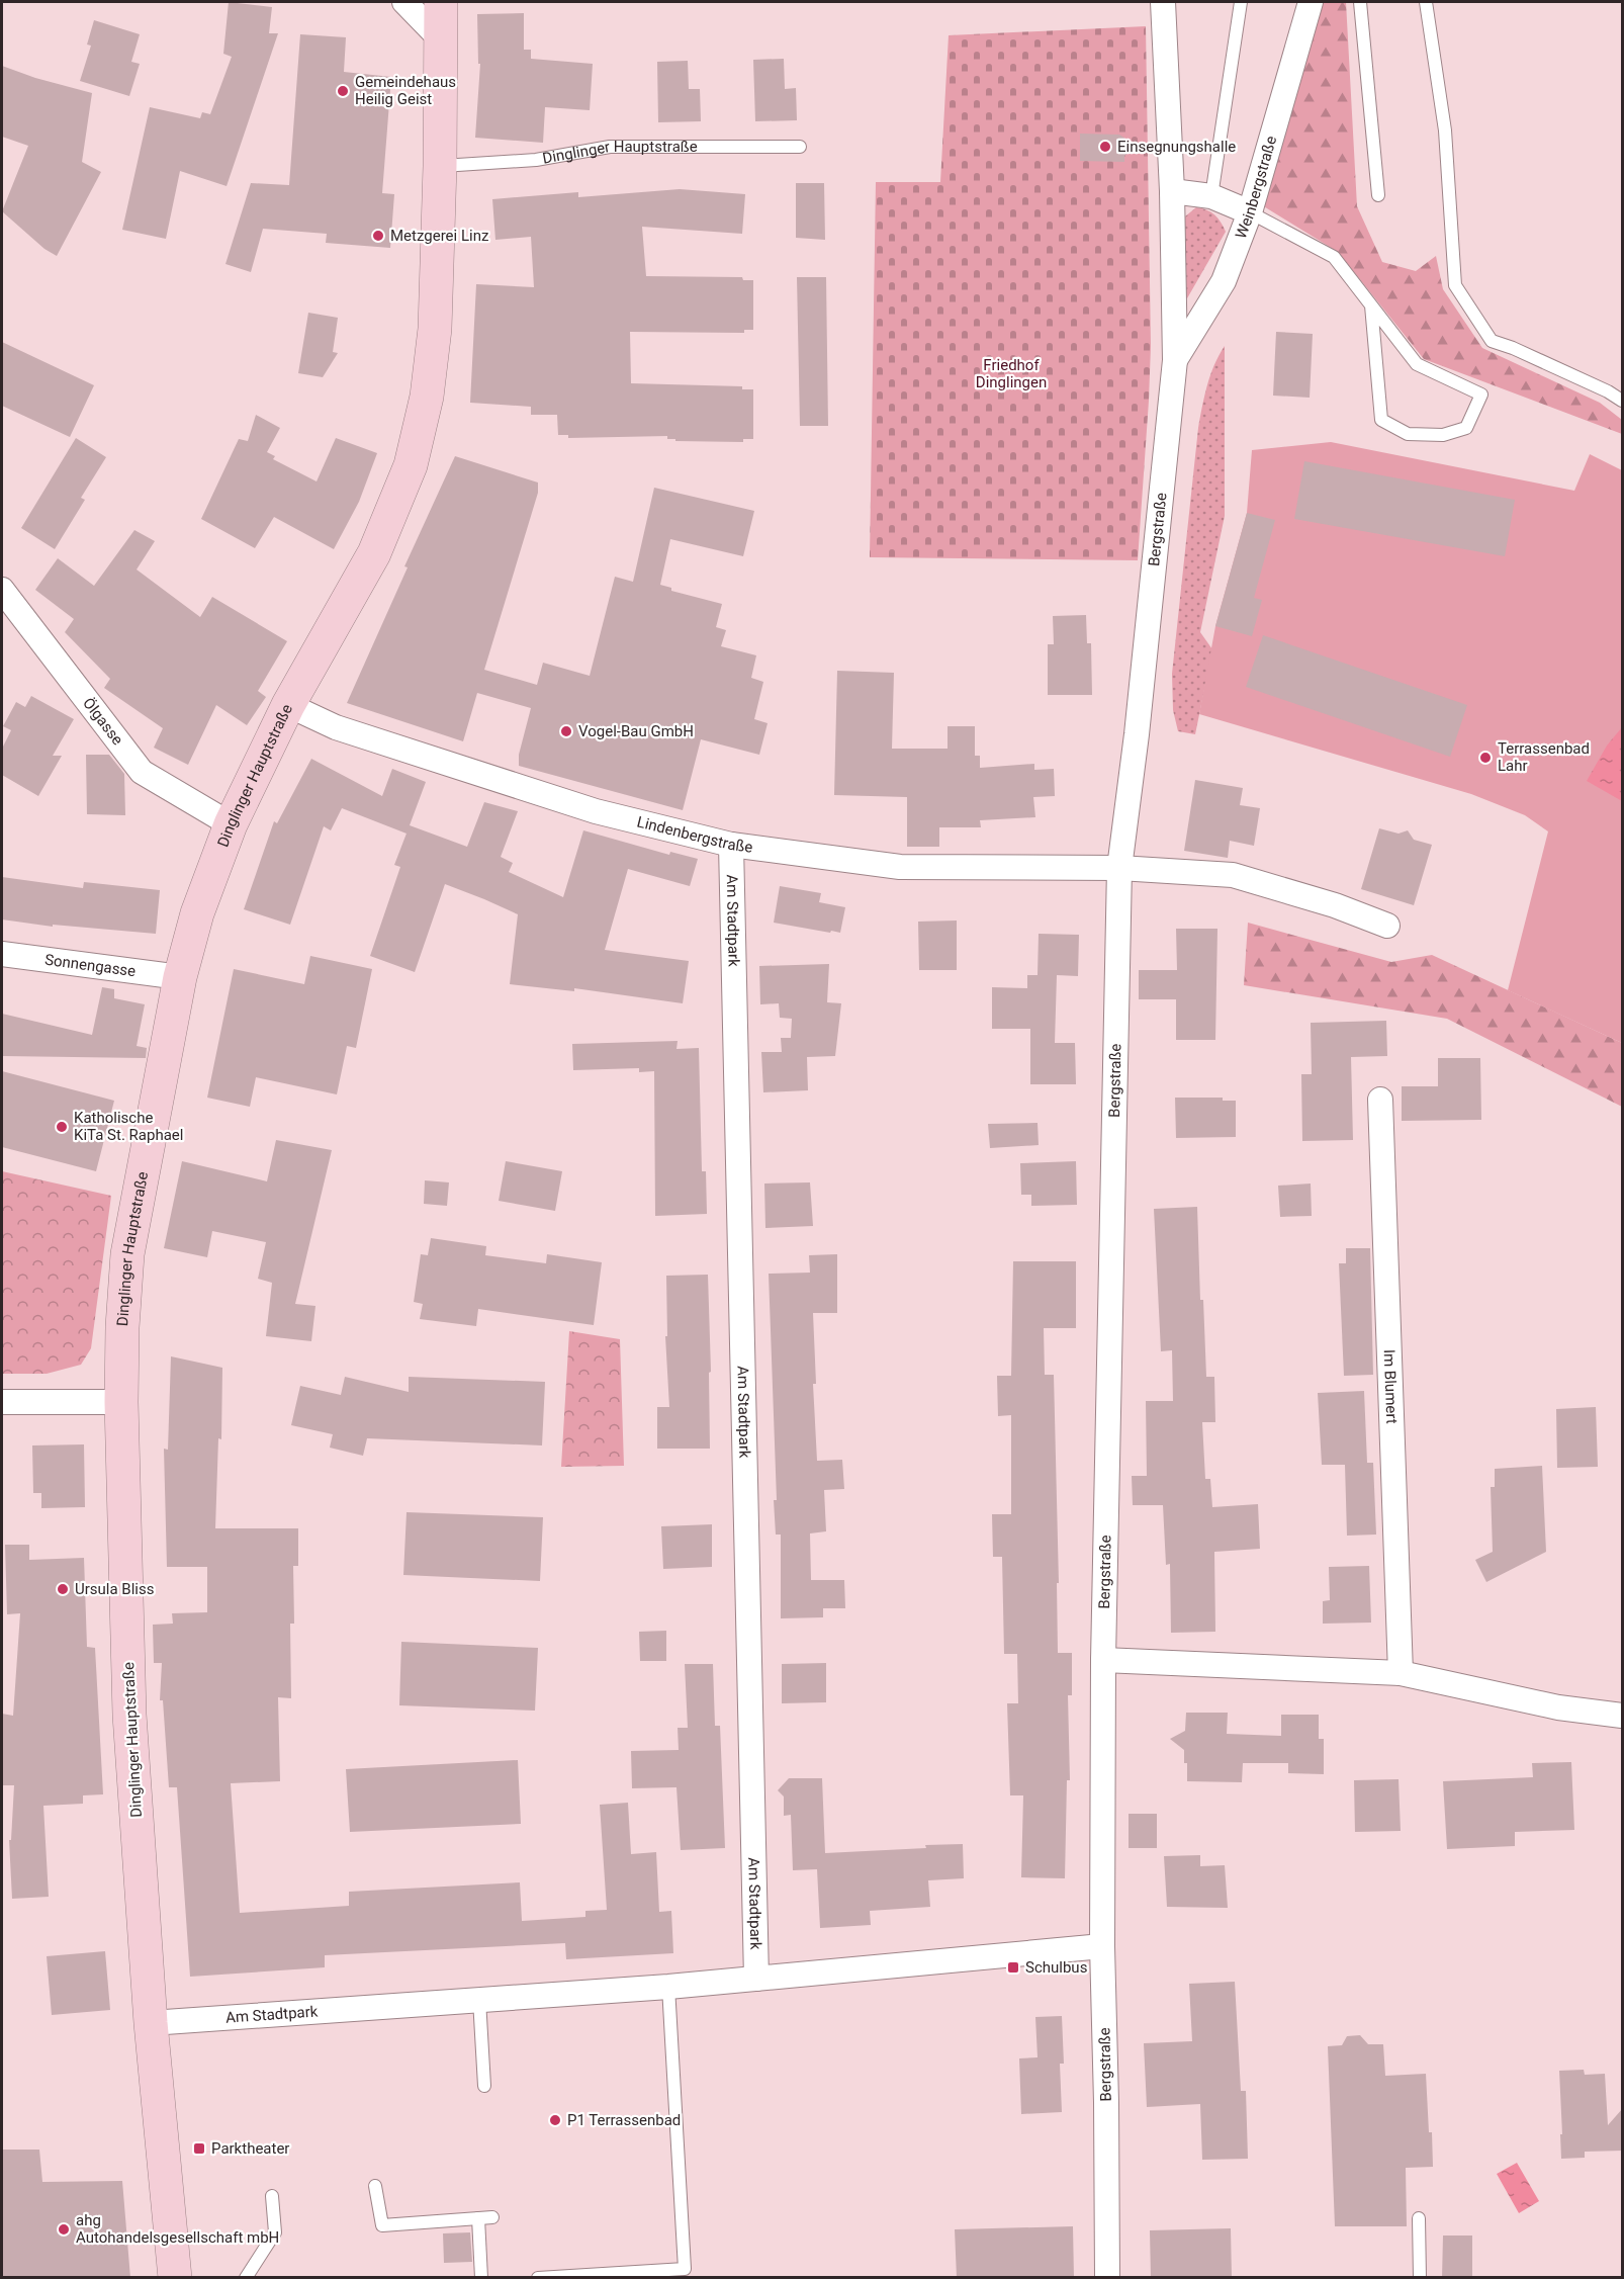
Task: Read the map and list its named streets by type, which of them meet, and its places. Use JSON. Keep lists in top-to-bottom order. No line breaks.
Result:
{"streets":{"street":["Dinglinger Hauptstraße","Weinbergstraße","Bergstraße","Ölgasse","Lindenbergstraße","Am Stadtpark","Sonnengasse","Im Blumert"]},"crossings":[["Dinglinger Hauptstraße","Ölgasse"],["Dinglinger Hauptstraße","Lindenbergstraße"],["Dinglinger Hauptstraße","Am Stadtpark"],["Dinglinger Hauptstraße","Sonnengasse"],["Weinbergstraße","Bergstraße"],["Bergstraße","Lindenbergstraße"],["Bergstraße","Am Stadtpark"],["Lindenbergstraße","Am Stadtpark"]],"parks":["Friedhof Dinglingen"],"places":{"other":["Gemeindehaus Heilig Geist","Einsegnungshalle","Metzgerei Linz","Vogel-Bau GmbH","Terrassenbad Lahr","Katholische KiTa St. Raphael","Ursula Bliss","P1 Terrassenbad","ahg Autohandelsgesellschaft mbH"],"transit":["Schulbus","Parktheater"]}}
